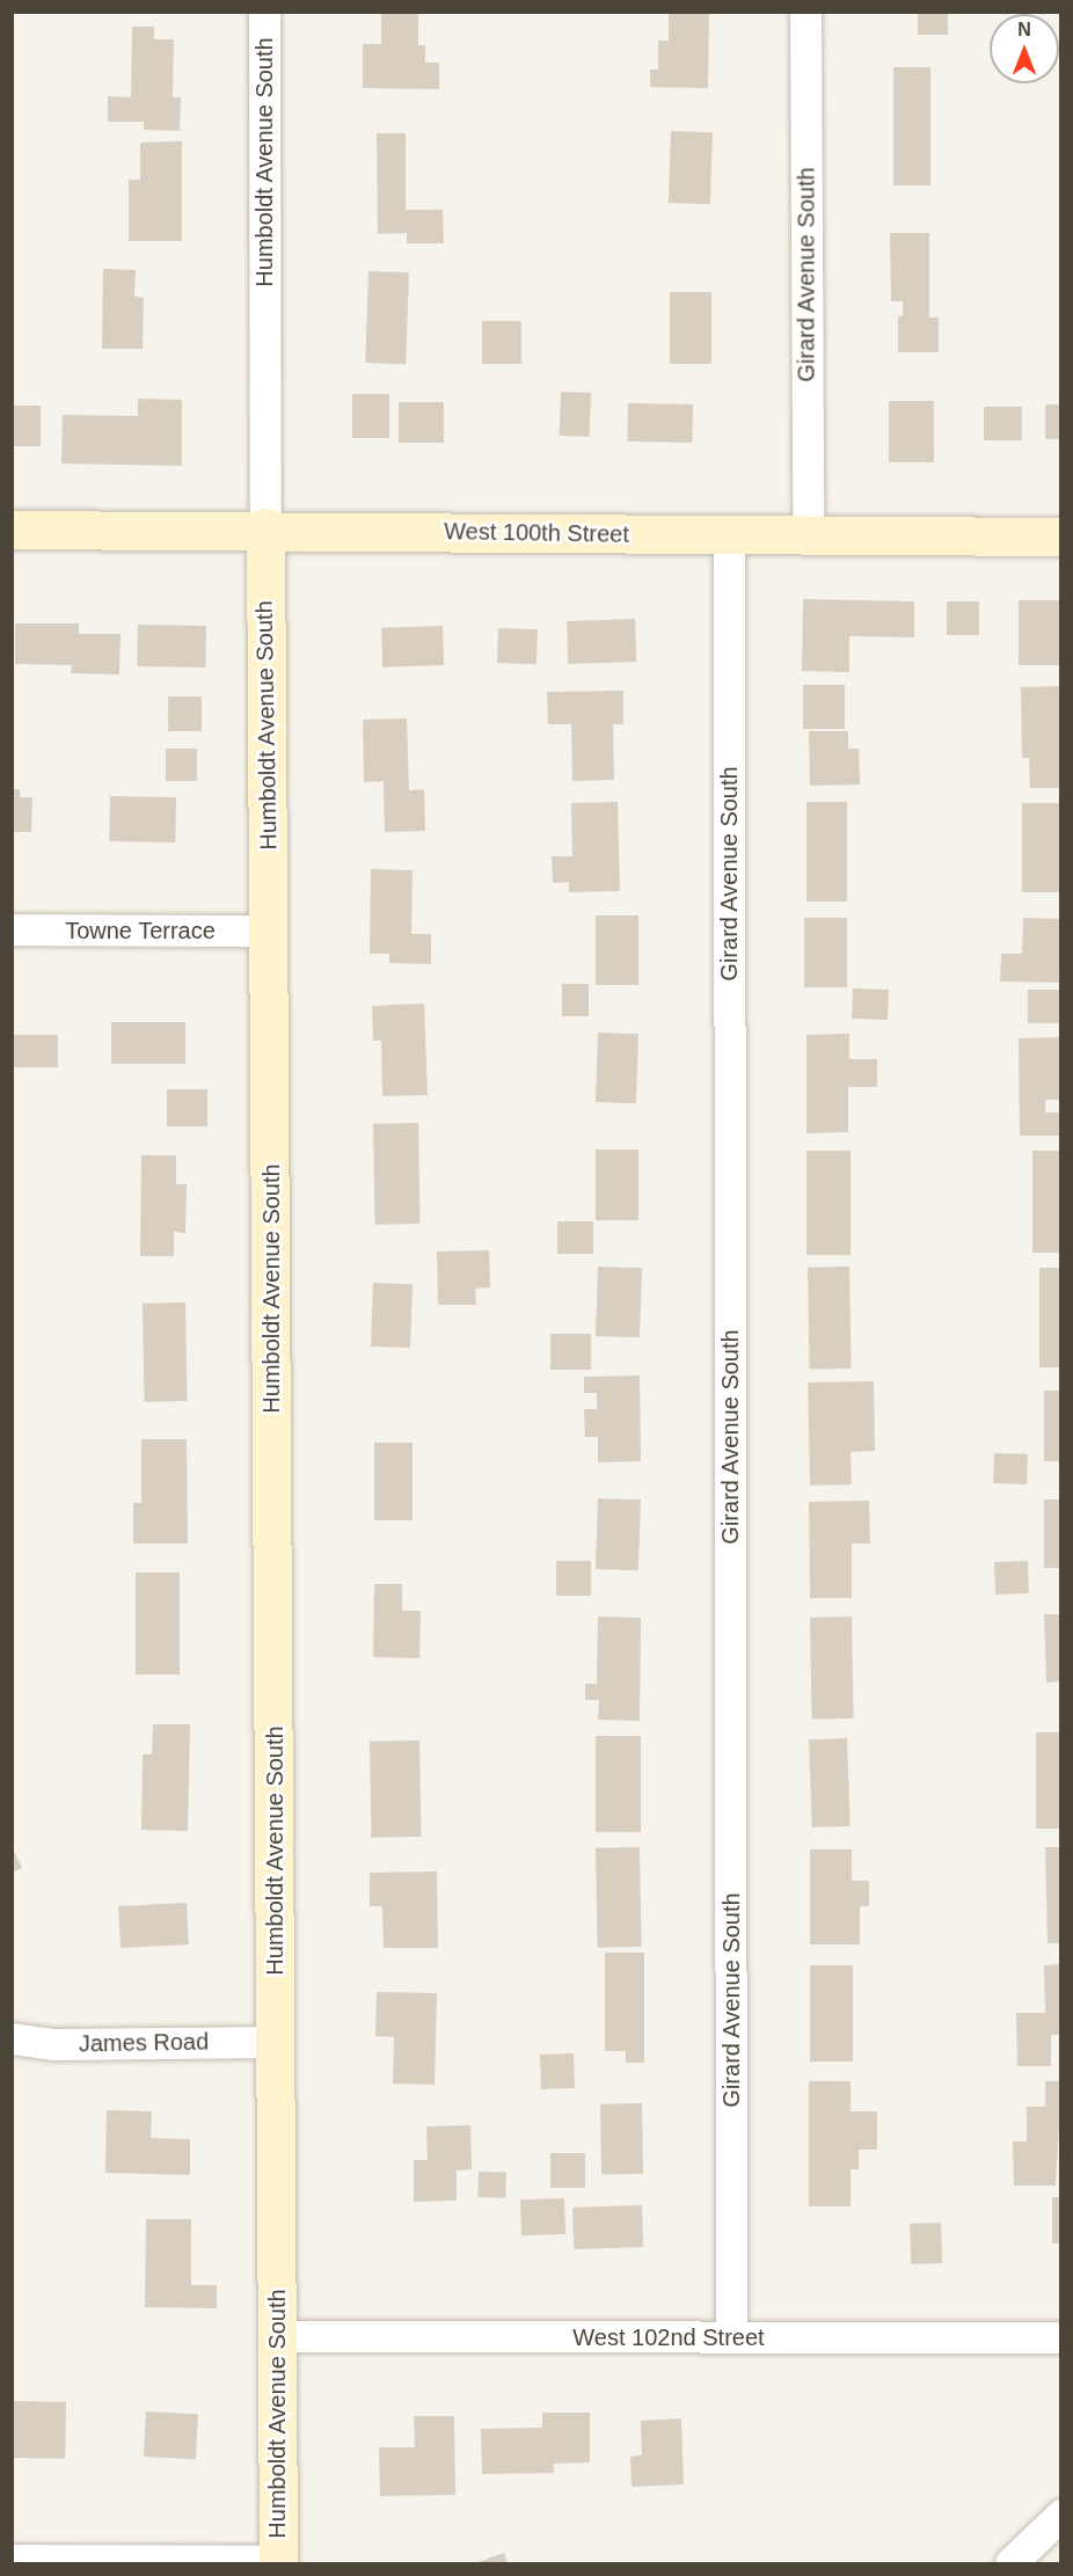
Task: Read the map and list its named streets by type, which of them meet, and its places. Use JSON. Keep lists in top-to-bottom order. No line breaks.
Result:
{"streets":{"street":["Humboldt Avenue South","Girard Avenue South","West 100th Street","Towne Terrace","James Road","West 102nd Street"]},"crossings":[["Humboldt Avenue South","West 100th Street"],["Humboldt Avenue South","Towne Terrace"],["Humboldt Avenue South","James Road"],["Humboldt Avenue South","West 102nd Street"],["Girard Avenue South","West 100th Street"],["Girard Avenue South","West 102nd Street"]],"north":"top"}
